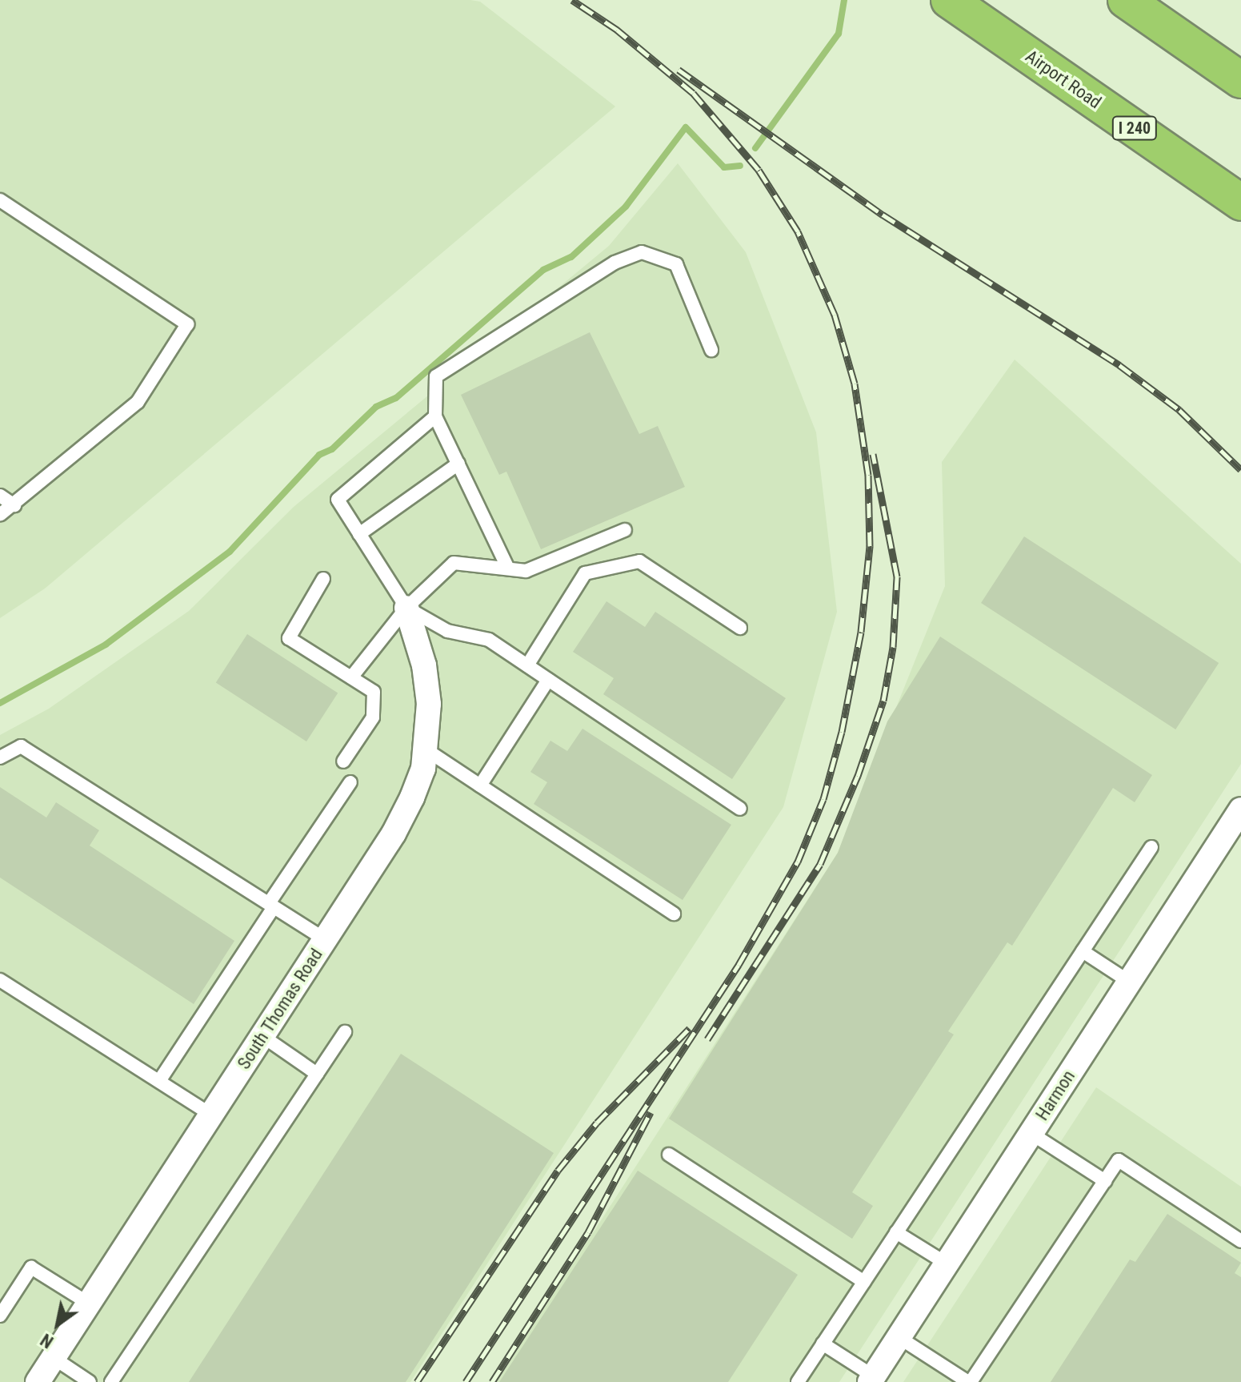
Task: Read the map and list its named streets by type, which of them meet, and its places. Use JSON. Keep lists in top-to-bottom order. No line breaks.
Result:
{"streets":{"highway":["Airport Road","I 240"],"street":["South Thomas Road","Harmon"]},"north":"bottom left"}
